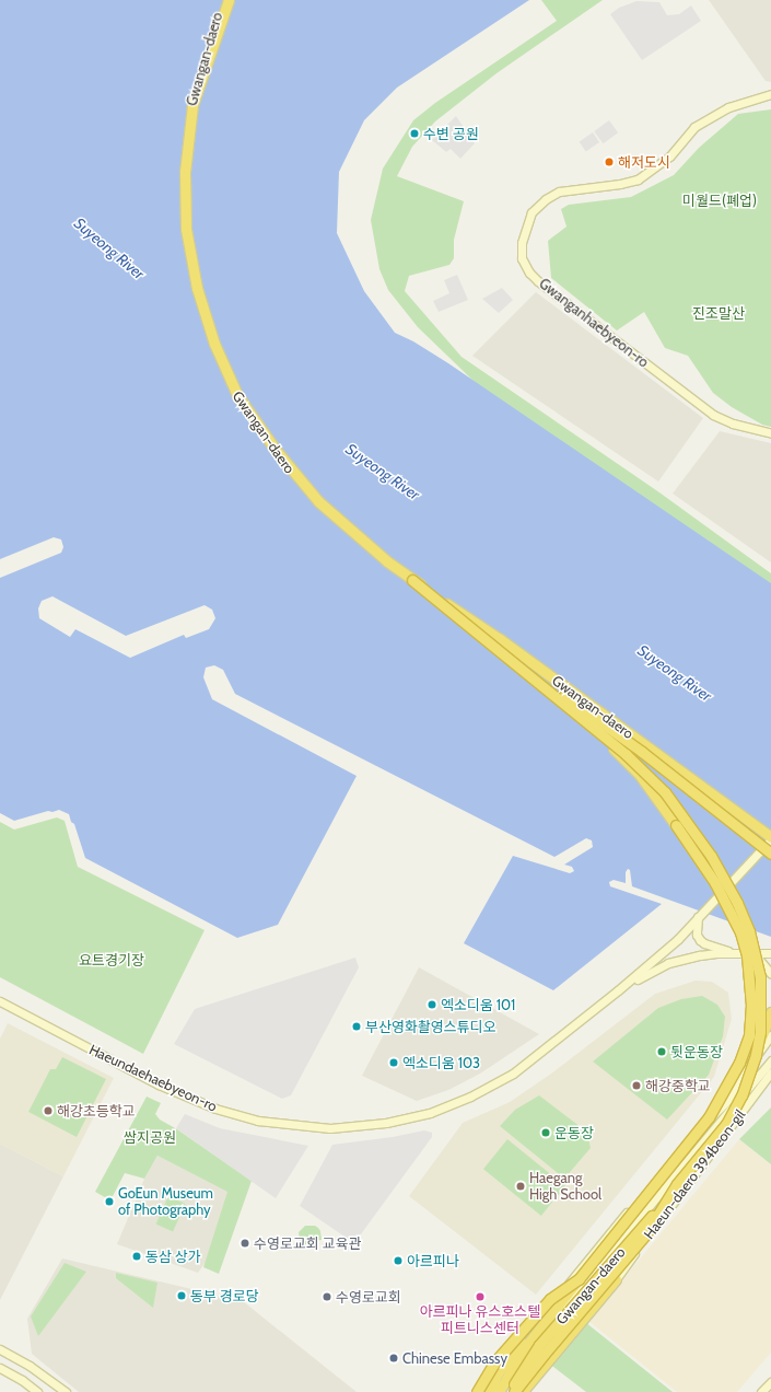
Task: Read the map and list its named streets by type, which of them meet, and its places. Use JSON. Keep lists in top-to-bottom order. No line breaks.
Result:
{"streets":{"highway":["Gwangan-daero"],"main road":["Gwanganhaebyeon-ro","Haeundaehaebyeon-ro","Haeun-daero 394beon-gil"]},"water":["Suyeong River"],"parks":["미월드(폐업)","진조말산","요트경기장","쌈지공원"],"places":["수변 공원","해저도시","엑소디움 101","부산영화촬영스튜디오","뒷운동장","엑소디움 103","해강중학교","해강초등학교","운동장","Haegang High School","GoEun Museum of Photography","수영로교회 교육관","동삼 상가","아르피나","동부 경로당","수영로교회","아르피나 유스호스텔 피트니스센터","Chinese Embassy"]}
